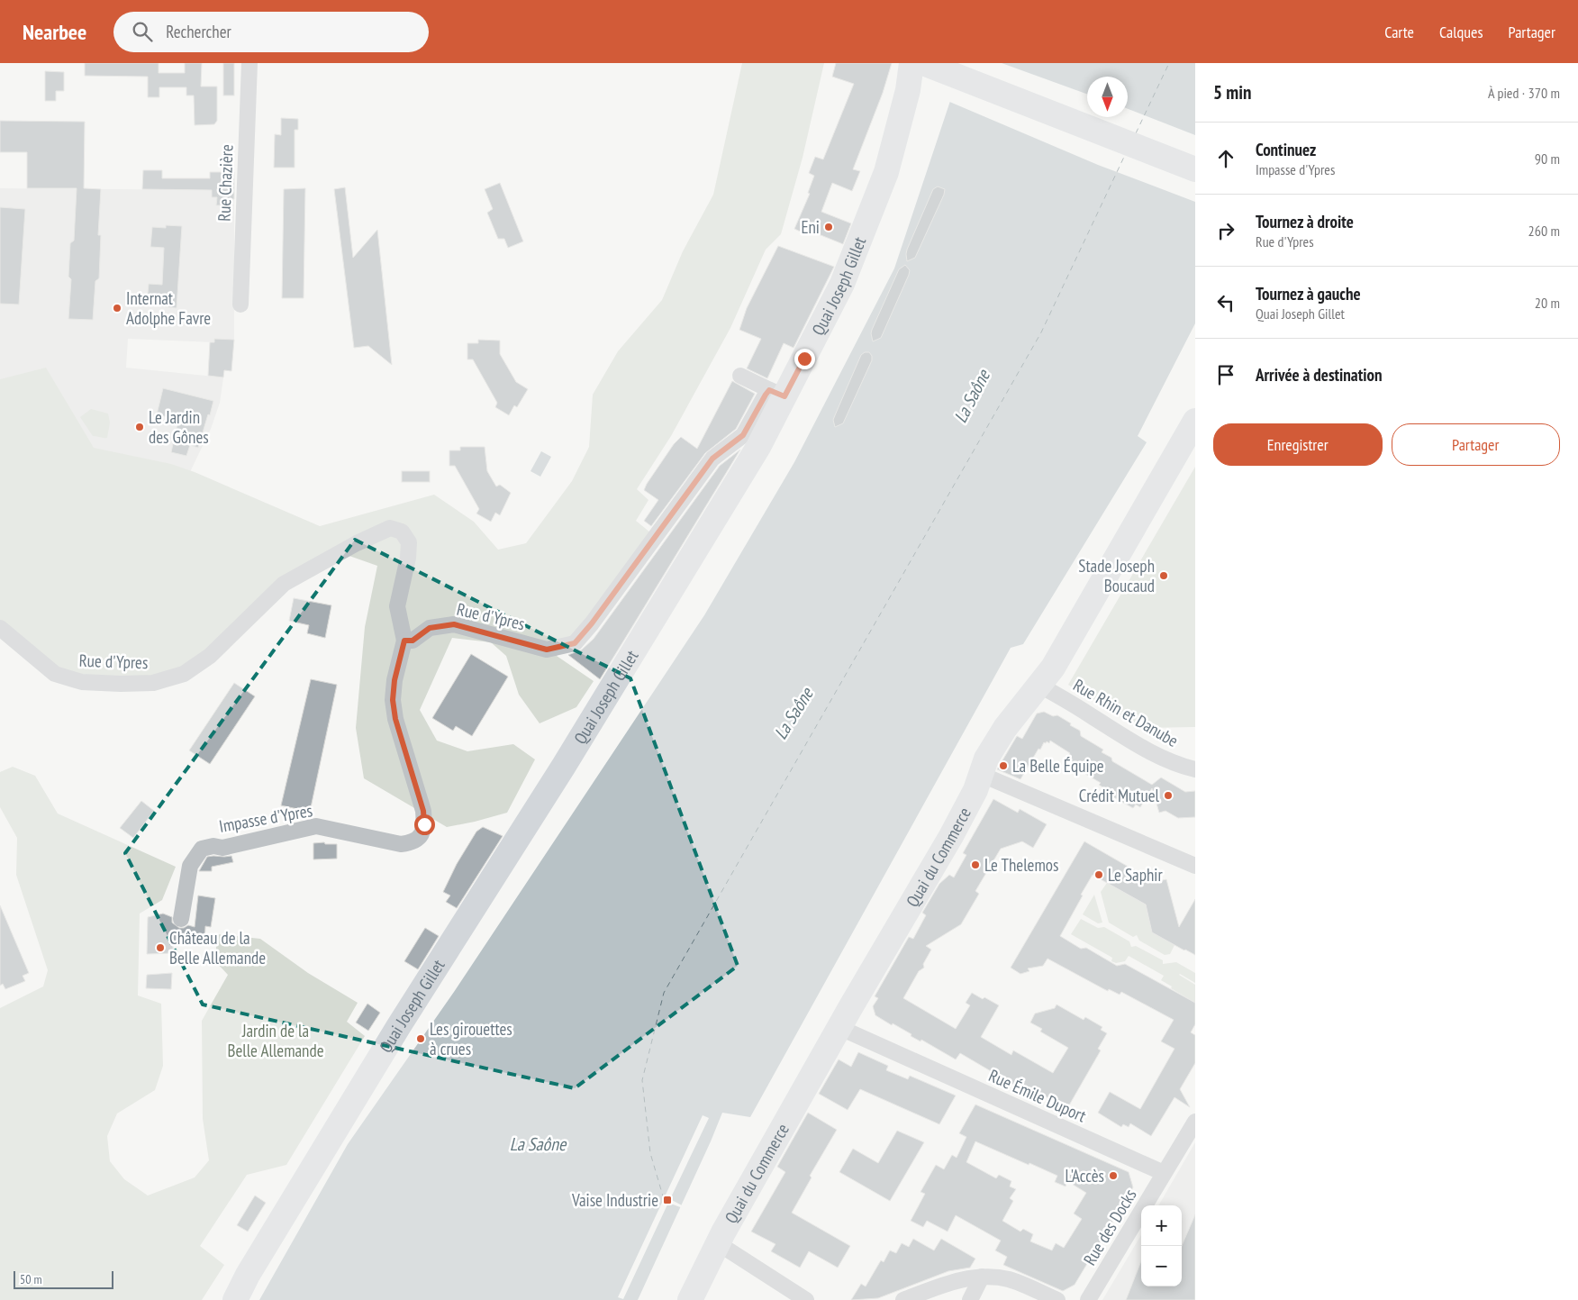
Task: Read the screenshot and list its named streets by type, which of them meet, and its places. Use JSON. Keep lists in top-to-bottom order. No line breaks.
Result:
{"streets":{"main road":["Quai Joseph Gillet","Quai du Commerce"],"street":["Rue Chazière","Rue d'Ypres","Rue Rhin et Danube","Impasse d'Ypres","Rue Émile Duport","Rue des Docks"]},"crossings":[["Quai Joseph Gillet","Rue d'Ypres"],["Rue d'Ypres","Impasse d'Ypres"],["Rue Rhin et Danube","Quai du Commerce"],["Quai du Commerce","Rue Émile Duport"],["Rue Émile Duport","Rue des Docks"]],"water":["La Saône"],"parks":["Jardin de la Belle Allemande"],"places":{"other":["Eni","Internat Adolphe Favre","Le Jardin des Gônes","Stade Joseph Boucaud","La Belle Équipe","Crédit Mutuel","Le Thelemos","Le Saphir","Château de la Belle Allemande","Les girouettes à crues","L'Accès"],"transit":["Vaise Industrie"]},"scale_bar":"50 m","north":"bottom","page":{"header":"Nearbee","search":"Rechercher","nav":["Carte","Calques","Partager"],"heading":["5 min","À pied · 370 m"],"list":[["Continuez","Impasse d'Ypres","90 m"],["Tournez à droite","Rue d'Ypres","260 m"],["Tournez à gauche","Quai Joseph Gillet","20 m"],"Arrivée à destination"],"buttons":["Enregistrer","Partager"],"map_buttons":["+","−"],"scale":"50 m"}}
